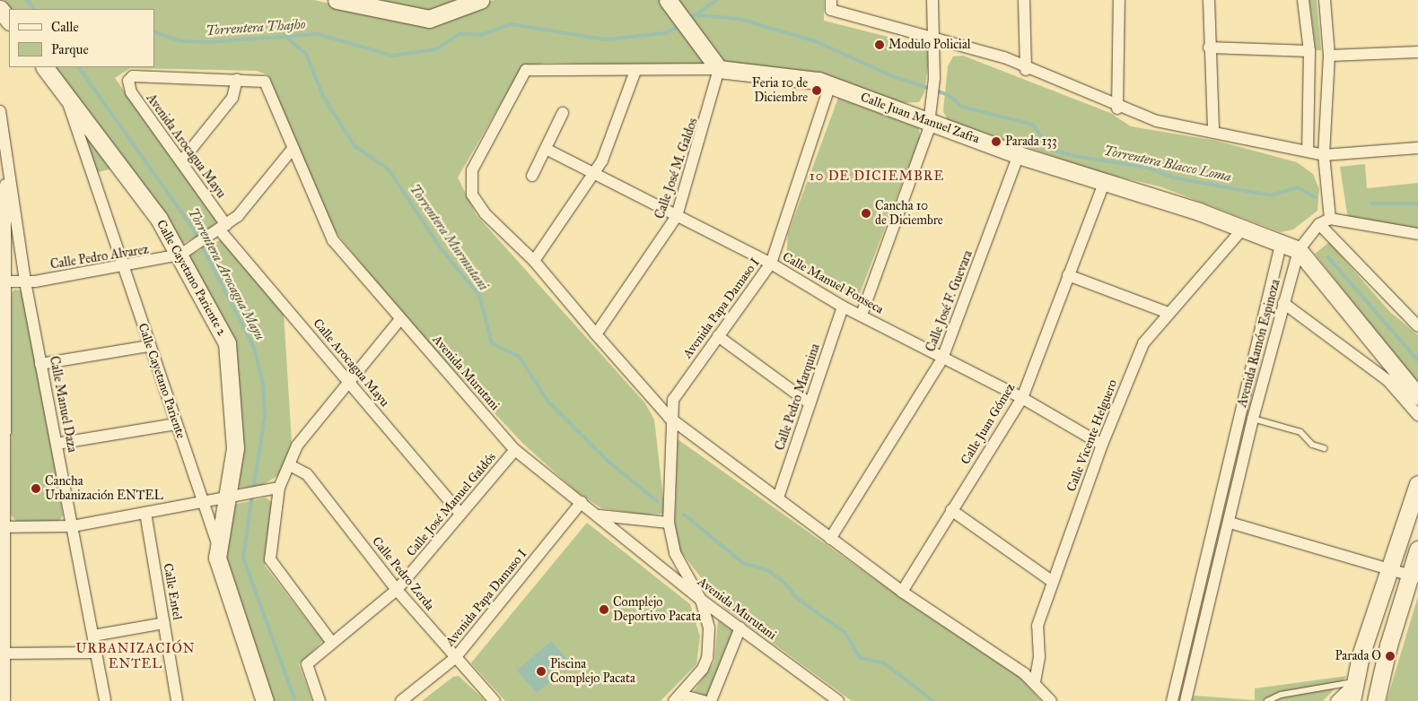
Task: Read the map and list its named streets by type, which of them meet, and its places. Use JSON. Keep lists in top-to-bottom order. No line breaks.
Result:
{"streets":{"street":["Calle Juan Manuel Zafra","Avenida Arocagua Mayu","Calle José M. Galdos","Calle Pedro Alvarez","Calle Cayetano Pariente 2","Calle Manuel Fonseca","Calle José F. Guevara","Avenida Papa Damaso I","Avenida Ramón Espinoza","Calle Arocagua Mayu","Avenida Murutani","Calle Cayetano Pariente","Calle Pedro Marquina","Calle Manuel Daza","Calle Juan Gómez","Calle Vicente Helguero","Calle José Manuel Galdós","Calle Pedro Zerda","Calle Entel"]},"crossings":[["Calle Juan Manuel Zafra","Calle José M. Galdos"],["Calle Juan Manuel Zafra","Calle José F. Guevara"],["Calle Juan Manuel Zafra","Avenida Papa Damaso I"],["Calle Juan Manuel Zafra","Avenida Ramón Espinoza"],["Calle Juan Manuel Zafra","Calle Juan Gómez"],["Calle Juan Manuel Zafra","Calle Vicente Helguero"],["Avenida Arocagua Mayu","Calle Pedro Alvarez"],["Avenida Arocagua Mayu","Calle Arocagua Mayu"],["Avenida Arocagua Mayu","Avenida Murutani"],["Calle José M. Galdos","Calle Manuel Fonseca"],["Calle Pedro Alvarez","Calle Cayetano Pariente 2"],["Calle Pedro Alvarez","Calle Arocagua Mayu"],["Calle Pedro Alvarez","Avenida Murutani"],["Calle Pedro Alvarez","Calle Cayetano Pariente"],["Calle Pedro Alvarez","Calle Manuel Daza"],["Calle Cayetano Pariente 2","Calle Cayetano Pariente"],["Calle Manuel Fonseca","Calle José F. Guevara"],["Calle Manuel Fonseca","Avenida Papa Damaso I"],["Calle Manuel Fonseca","Calle Pedro Marquina"],["Calle Manuel Fonseca","Calle Juan Gómez"],["Calle Manuel Fonseca","Calle Vicente Helguero"],["Avenida Papa Damaso I","Avenida Murutani"],["Avenida Papa Damaso I","Calle Pedro Zerda"],["Calle Arocagua Mayu","Calle José Manuel Galdós"],["Avenida Murutani","Calle José Manuel Galdós"],["Calle José Manuel Galdós","Calle Pedro Zerda"]],"districts":["10 DE DICIEMBRE","URBANIZACIÓN ENTEL"],"water":["Torrentera Thajho","Torrentera Blacco Loma","Torrentera Murmutani","Torrentera Arocagua Mayu"],"places":["Modulo Policial","Feria 10 de Diciembre","Parada 133","Cancha 10 de Diciembre","Cancha Urbanización ENTEL","Complejo Deportivo Pacata","Parada O","Piscina Complejo Pacata"],"legend":["Calle","Parque"]}
